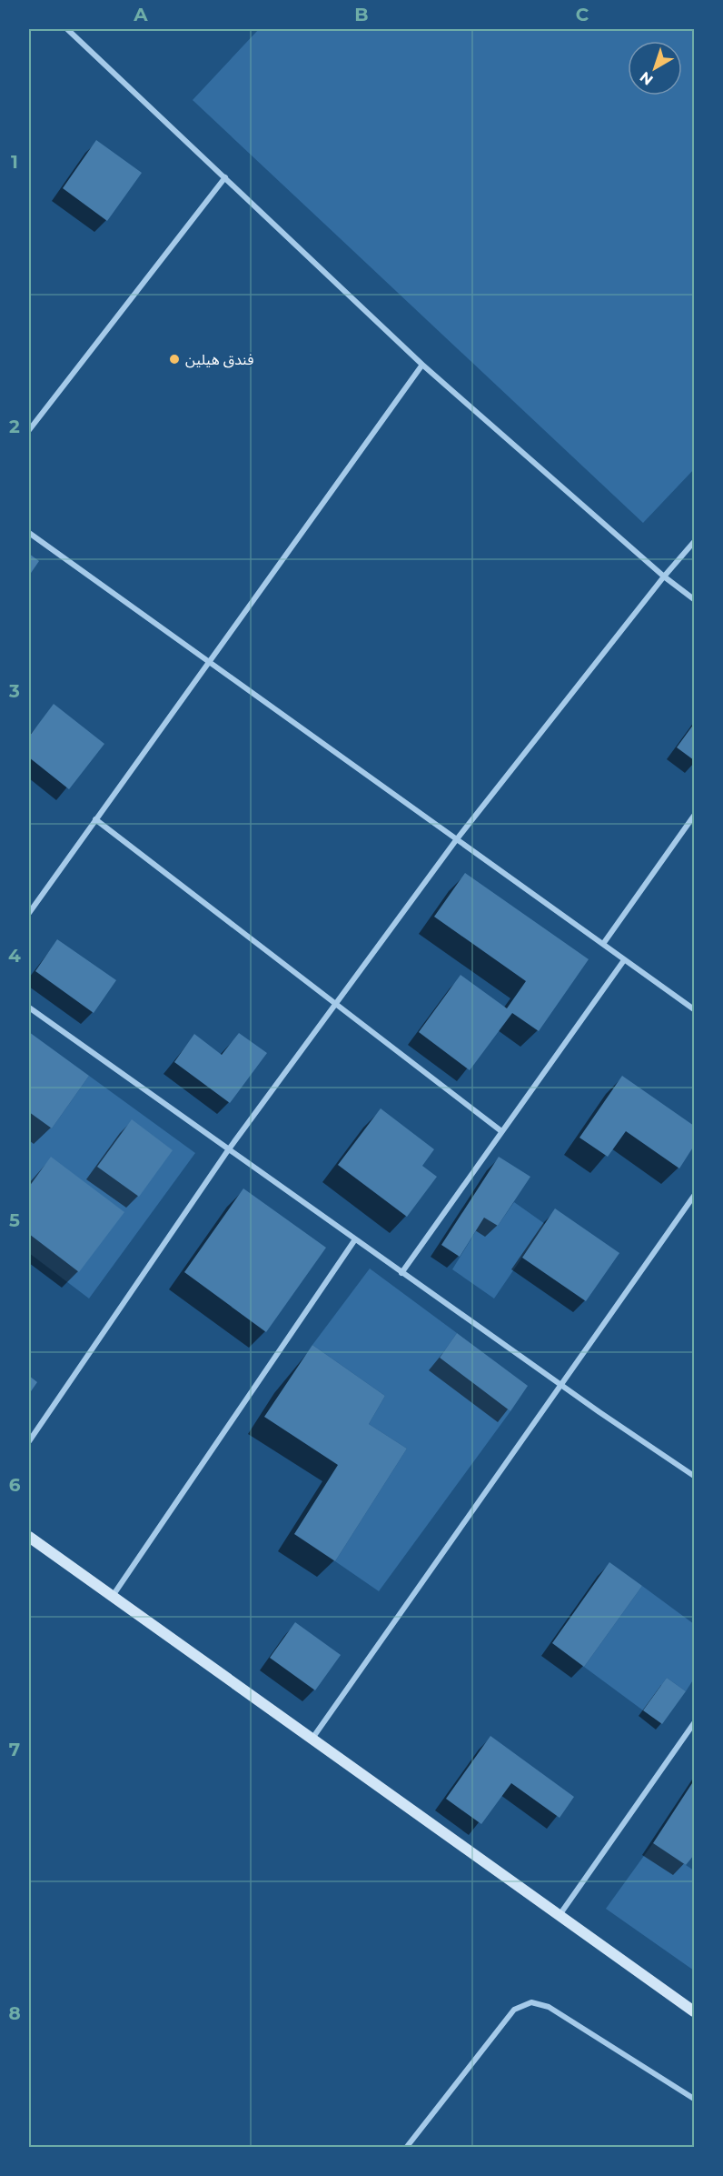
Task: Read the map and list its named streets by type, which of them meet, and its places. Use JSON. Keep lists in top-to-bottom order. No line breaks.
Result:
{"places":["فندق هيلين"],"north":"bottom left","grid":{"columns":["A","B","C"],"rows":["1","2","3","4","5","6","7","8"]}}
